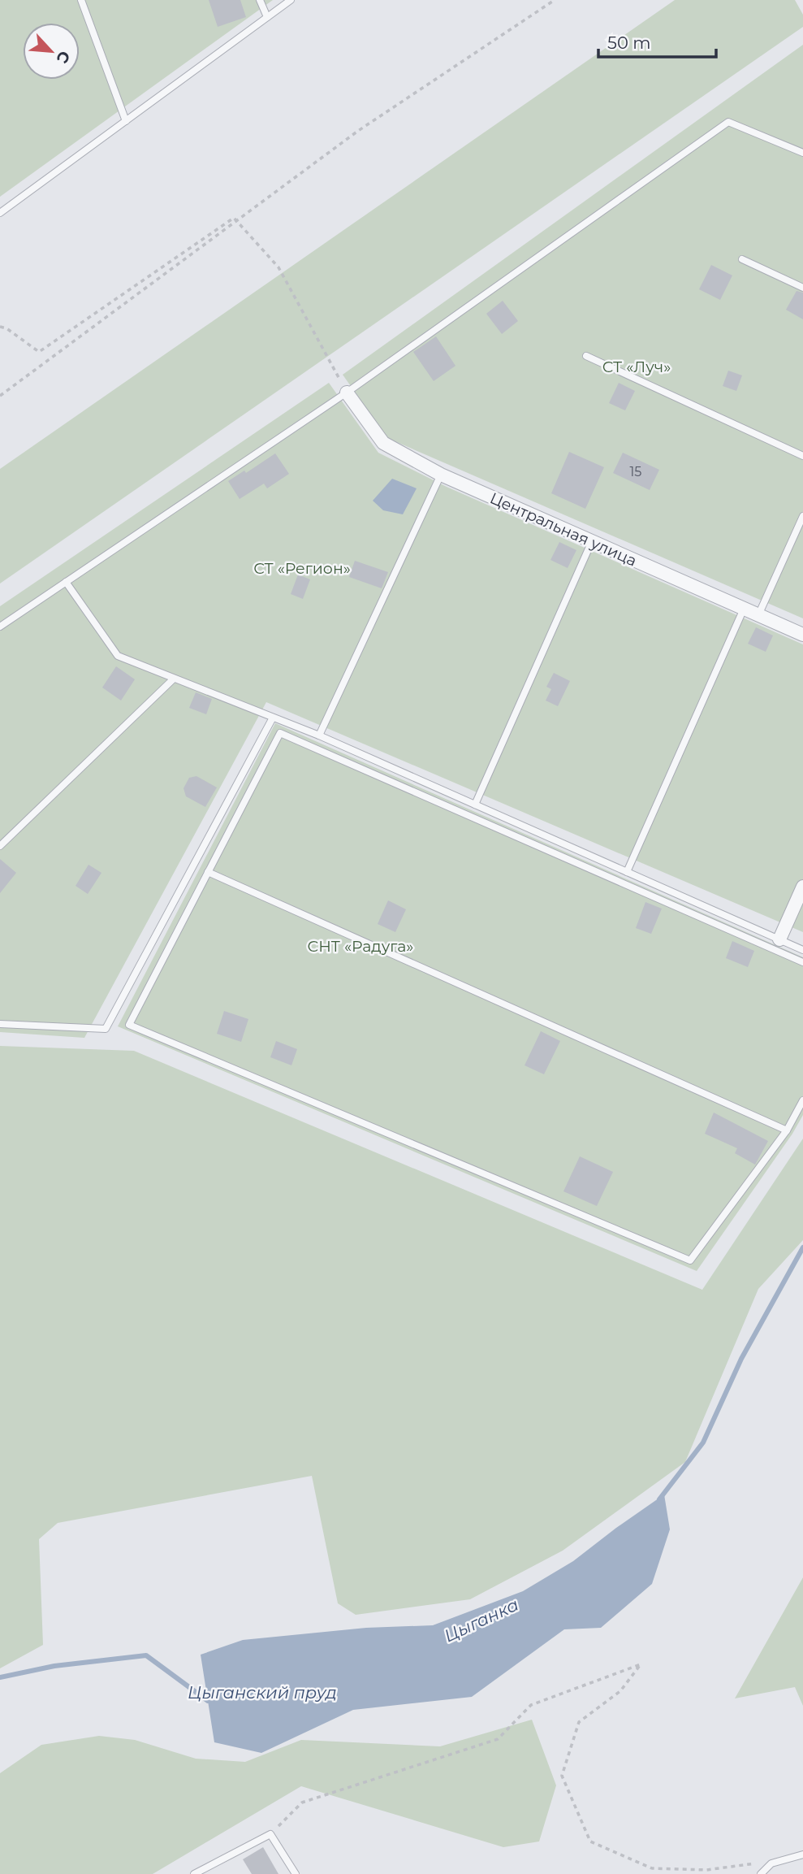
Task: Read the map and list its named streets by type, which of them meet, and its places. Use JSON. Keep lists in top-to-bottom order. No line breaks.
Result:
{"streets":{"street":["Центральная улица"]},"water":["Цыганка","Цыганский пруд"],"parks":["СТ «Луч»","СТ «Регион»","СНТ «Радуга»"],"house_numbers":["15"],"scale_bar":"50 m","north":"bottom right"}
